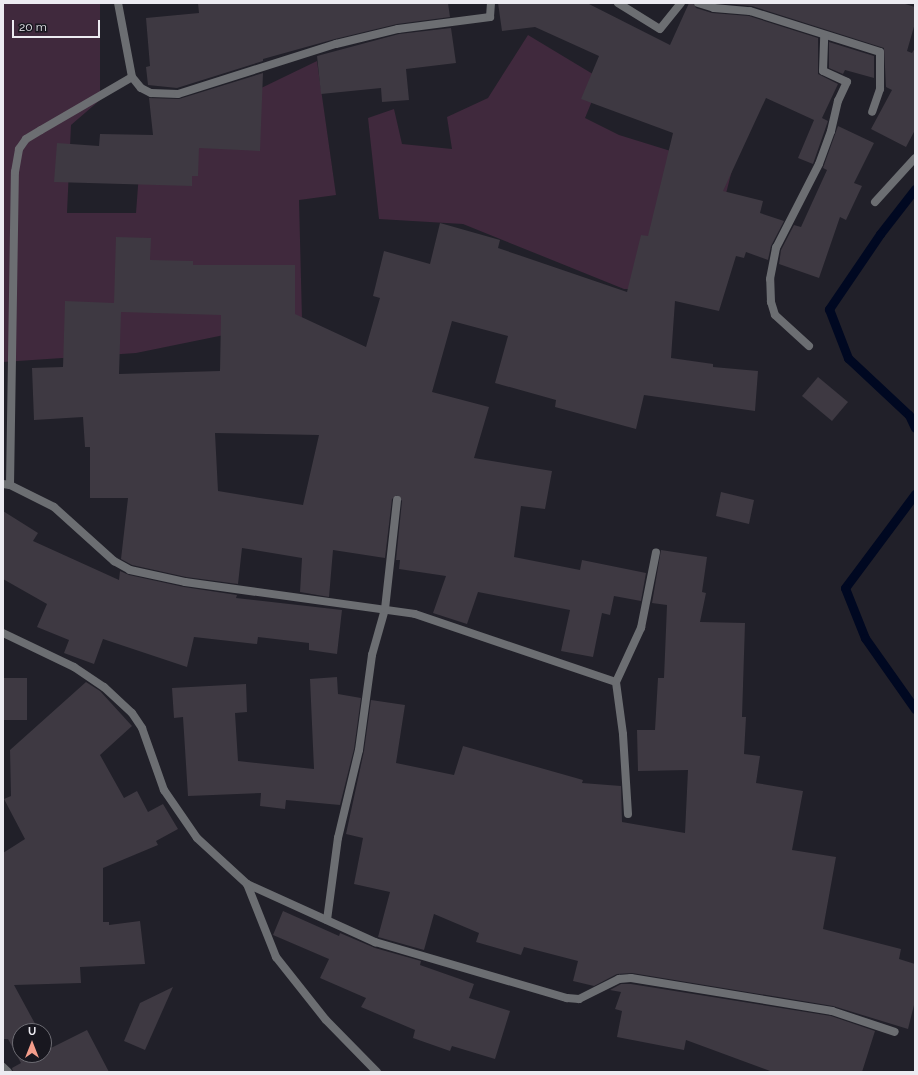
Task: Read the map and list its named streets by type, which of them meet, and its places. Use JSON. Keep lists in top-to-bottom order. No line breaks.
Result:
{"scale_bar":"20 m","north":"top"}
